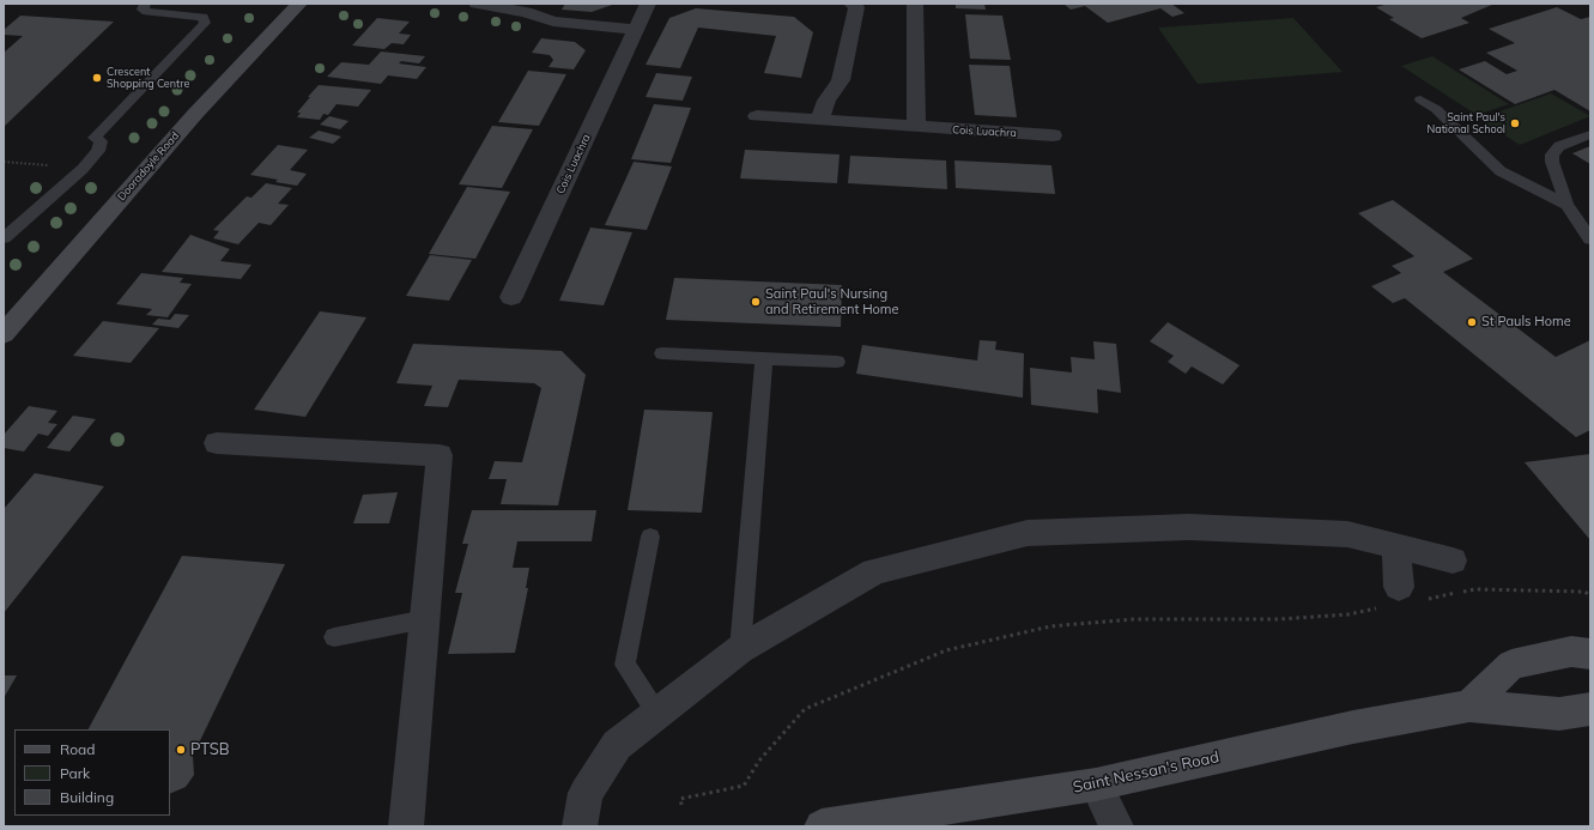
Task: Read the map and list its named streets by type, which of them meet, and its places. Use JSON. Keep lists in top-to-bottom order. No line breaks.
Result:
{"streets":{"main road":["Dooradoyle Road","Saint Nessan's Road"],"street":["Cois Luachra"]},"places":["Crescent Shopping Centre","Saint Paul's National School","Saint Paul's Nursing and Retirement Home","St Pauls Home","PTSB"],"legend":["Road","Park","Building"]}
